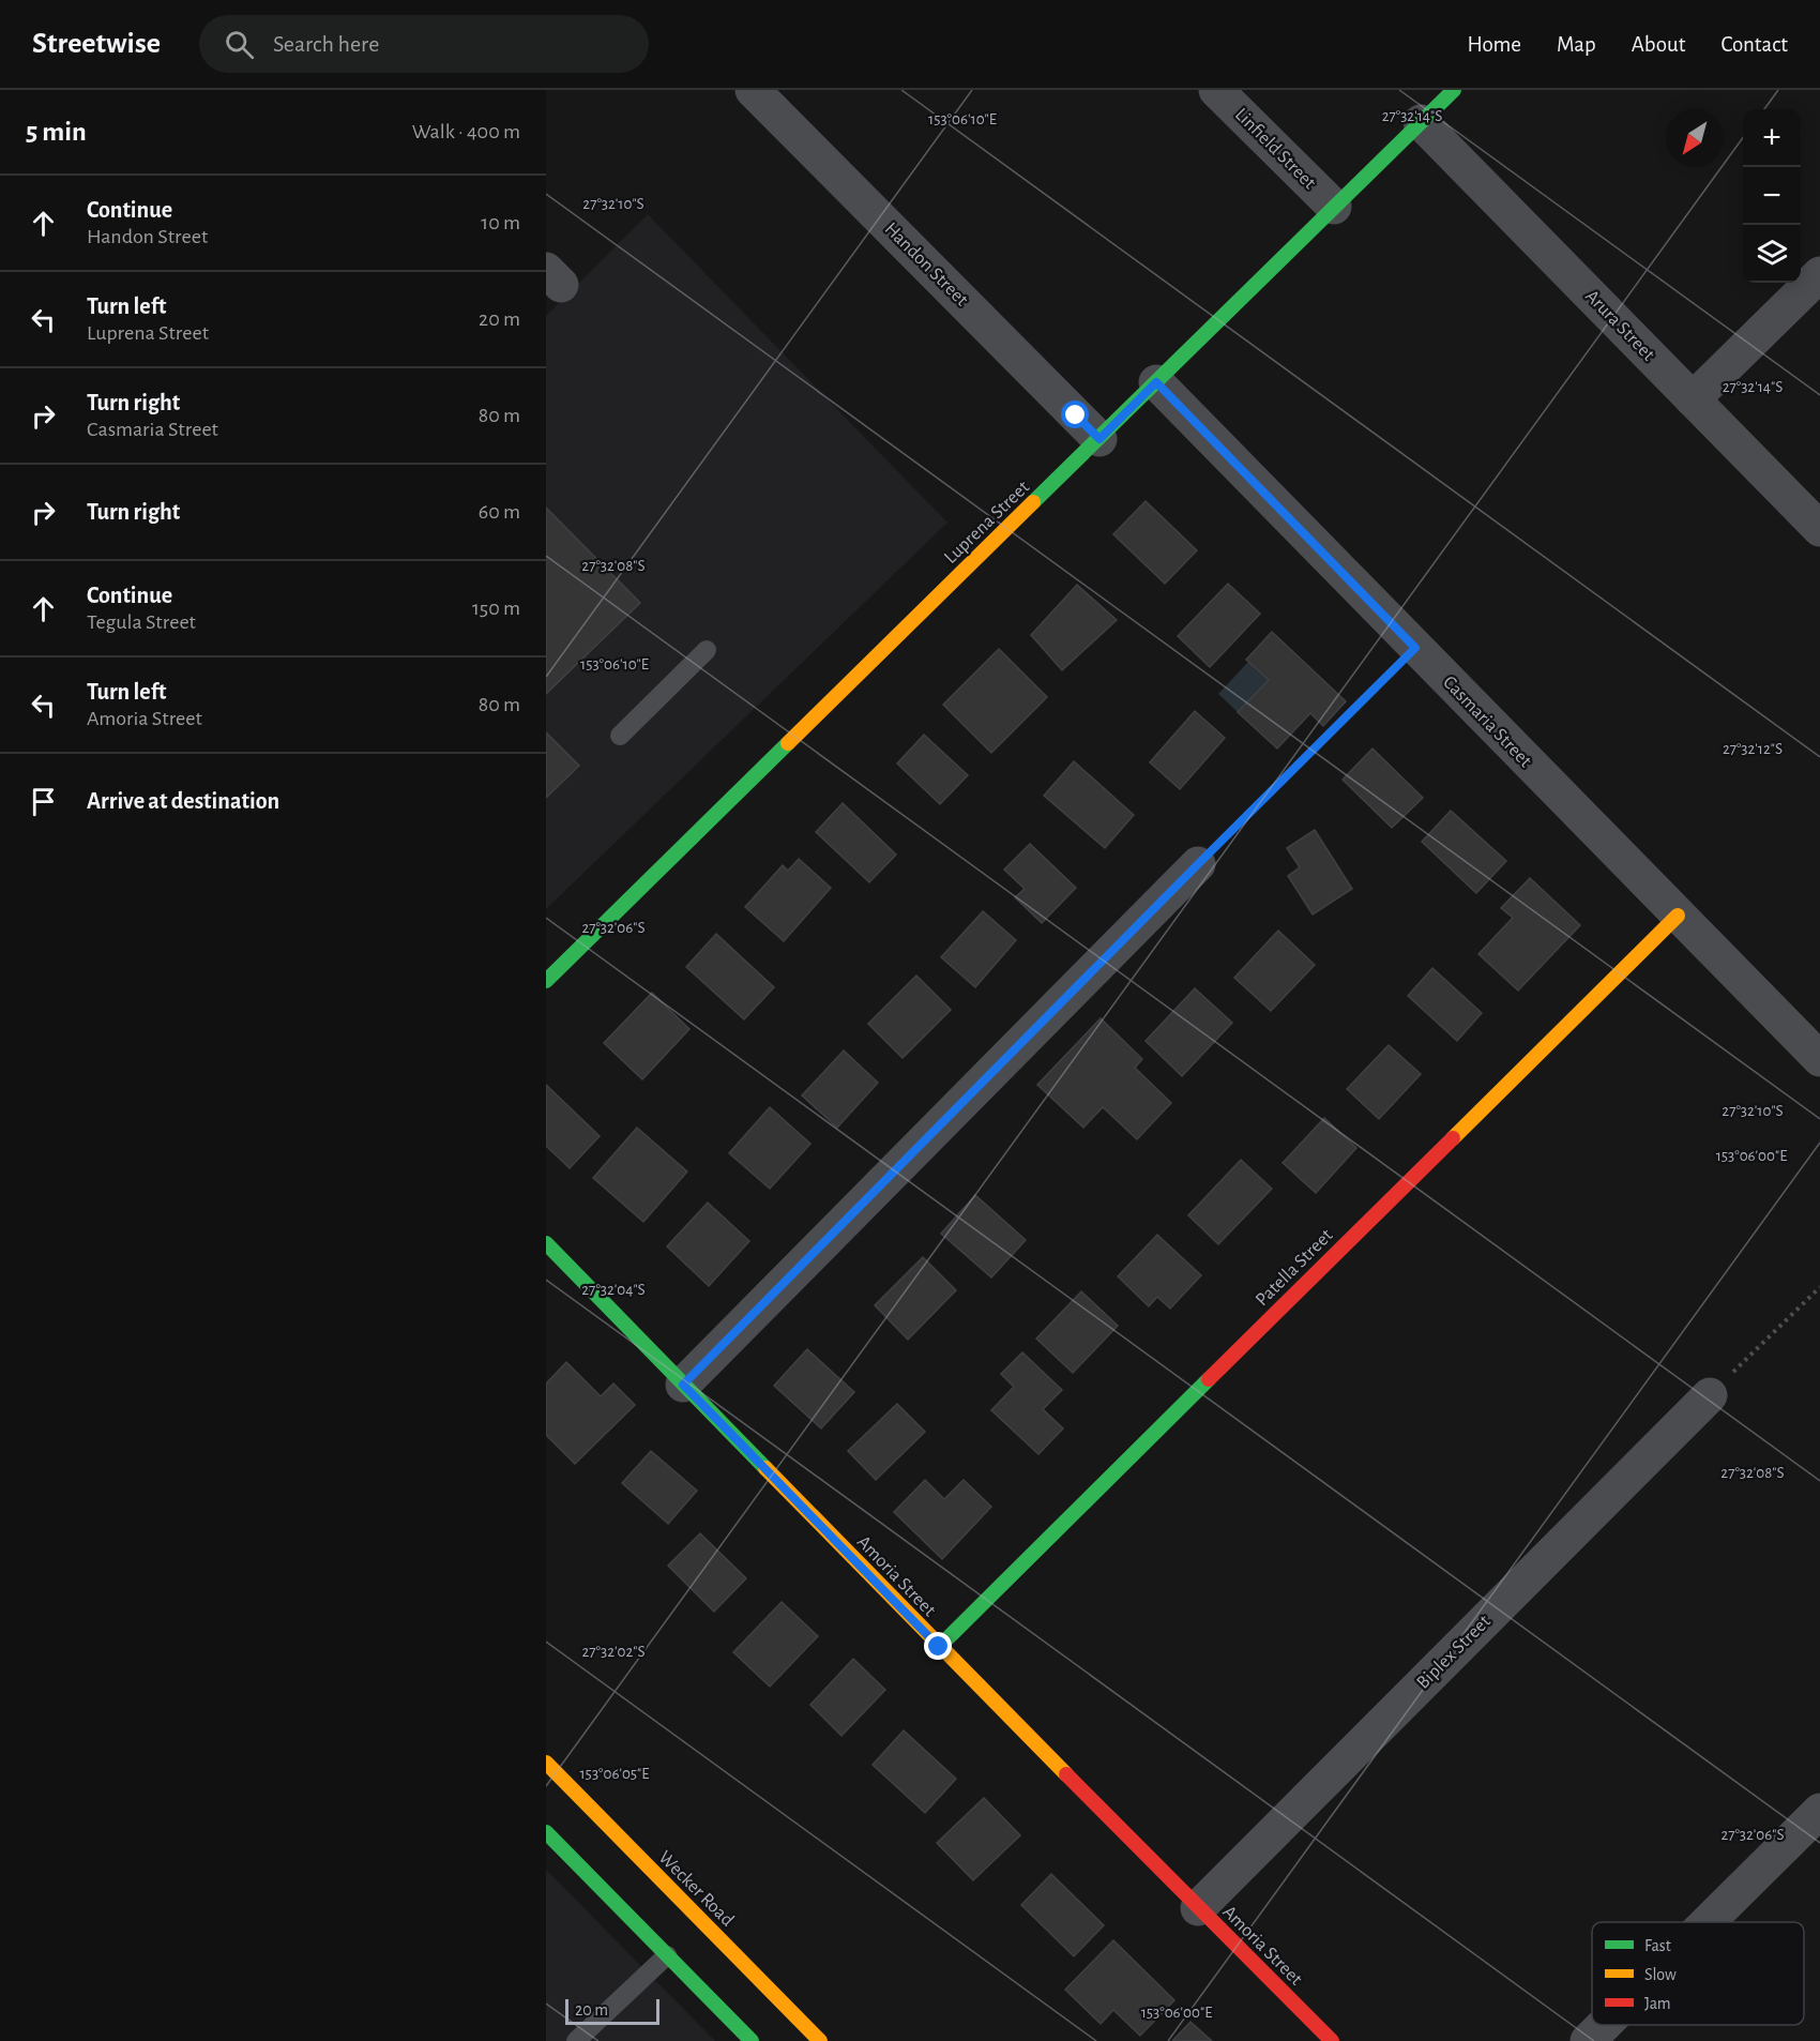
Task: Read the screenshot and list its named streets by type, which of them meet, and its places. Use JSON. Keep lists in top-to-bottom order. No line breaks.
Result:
{"streets":{"street":["Linfield Street","Handon Street","Arura Street","Luprena Street","Casmaria Street","Patella Street","Amoria Street","Biplex Street","Wecker Road"]},"crossings":[["Linfield Street","Luprena Street"],["Handon Street","Luprena Street"],["Arura Street","Luprena Street"],["Luprena Street","Casmaria Street"],["Casmaria Street","Patella Street"],["Patella Street","Amoria Street"],["Amoria Street","Biplex Street"]],"legend":["Fast","Slow","Jam"],"scale_bar":"20 m","north":"bottom left","page":{"header":"Streetwise","search":"Search here","nav":["Home","Map","About","Contact"],"heading":["5 min","Walk · 400 m"],"map_buttons":["+","−"],"list":[["Continue","Handon Street","10 m"],["Turn left","Luprena Street","20 m"],["Turn right","Casmaria Street","80 m"],["Turn right","60 m"],["Continue","Tegula Street","150 m"],["Turn left","Amoria Street","80 m"],"Arrive at destination"],"scale":"20 m"},"coordinates":["27°32'14\"S","153°06'10\"E","27°32'10\"S","27°32'08\"S","27°32'12\"S","27°32'06\"S","153°06'00\"E","27°32'04\"S","27°32'02\"S","153°06'05\"E"]}
